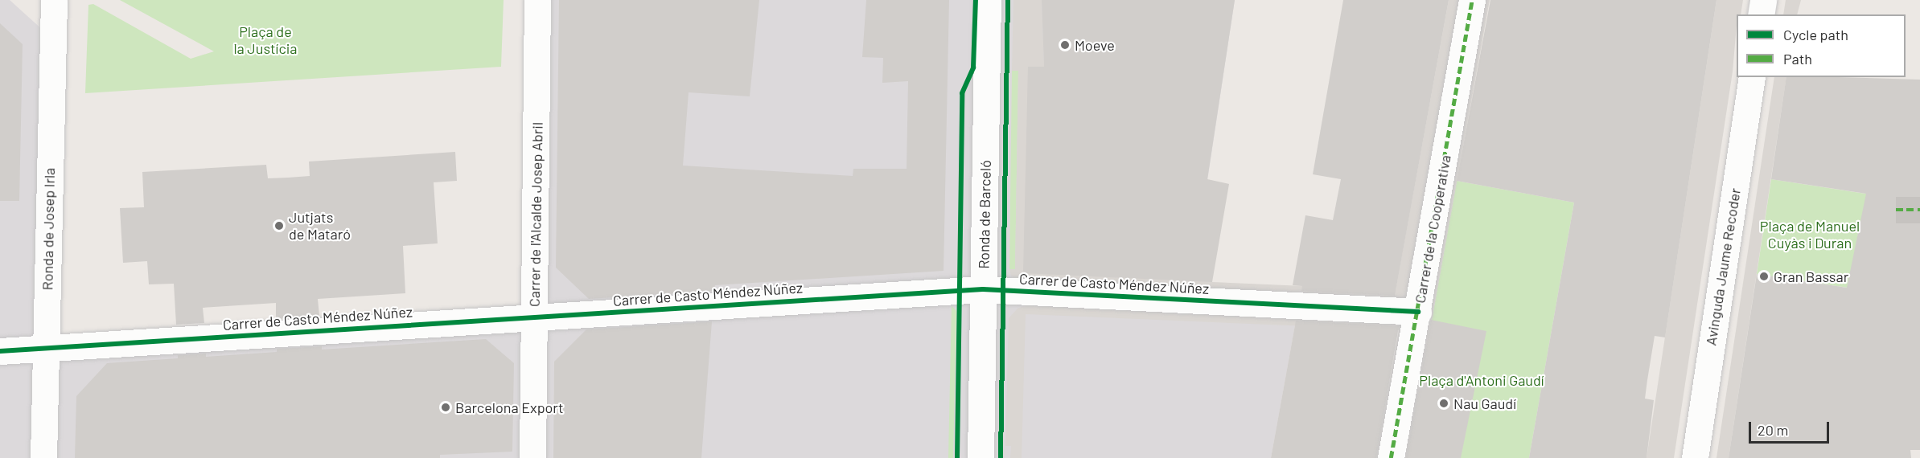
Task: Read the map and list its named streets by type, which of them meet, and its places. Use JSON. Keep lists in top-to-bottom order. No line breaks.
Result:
{"streets":{"street":["Carrer de l'Alcalde Josep Abril","Ronda de Barceló","Ronda de Josep Irla","Carrer de la Cooperativa","Avinguda Jaume Recoder","Carrer de Casto Méndez Núñez"]},"crossings":[["Carrer de l'Alcalde Josep Abril","Carrer de Casto Méndez Núñez"],["Ronda de Barceló","Carrer de Casto Méndez Núñez"],["Ronda de Josep Irla","Carrer de Casto Méndez Núñez"],["Carrer de la Cooperativa","Carrer de Casto Méndez Núñez"]],"parks":["Plaça de la Justícia","Plaça de Manuel Cuyàs i Duran","Plaça d'Antoni Gaudí"],"places":["Moeve","Jutjats de Mataró","Gran Bassar","Nau Gaudí","Barcelona Export"],"legend":["Cycle path","Path"],"scale_bar":"20 m"}
